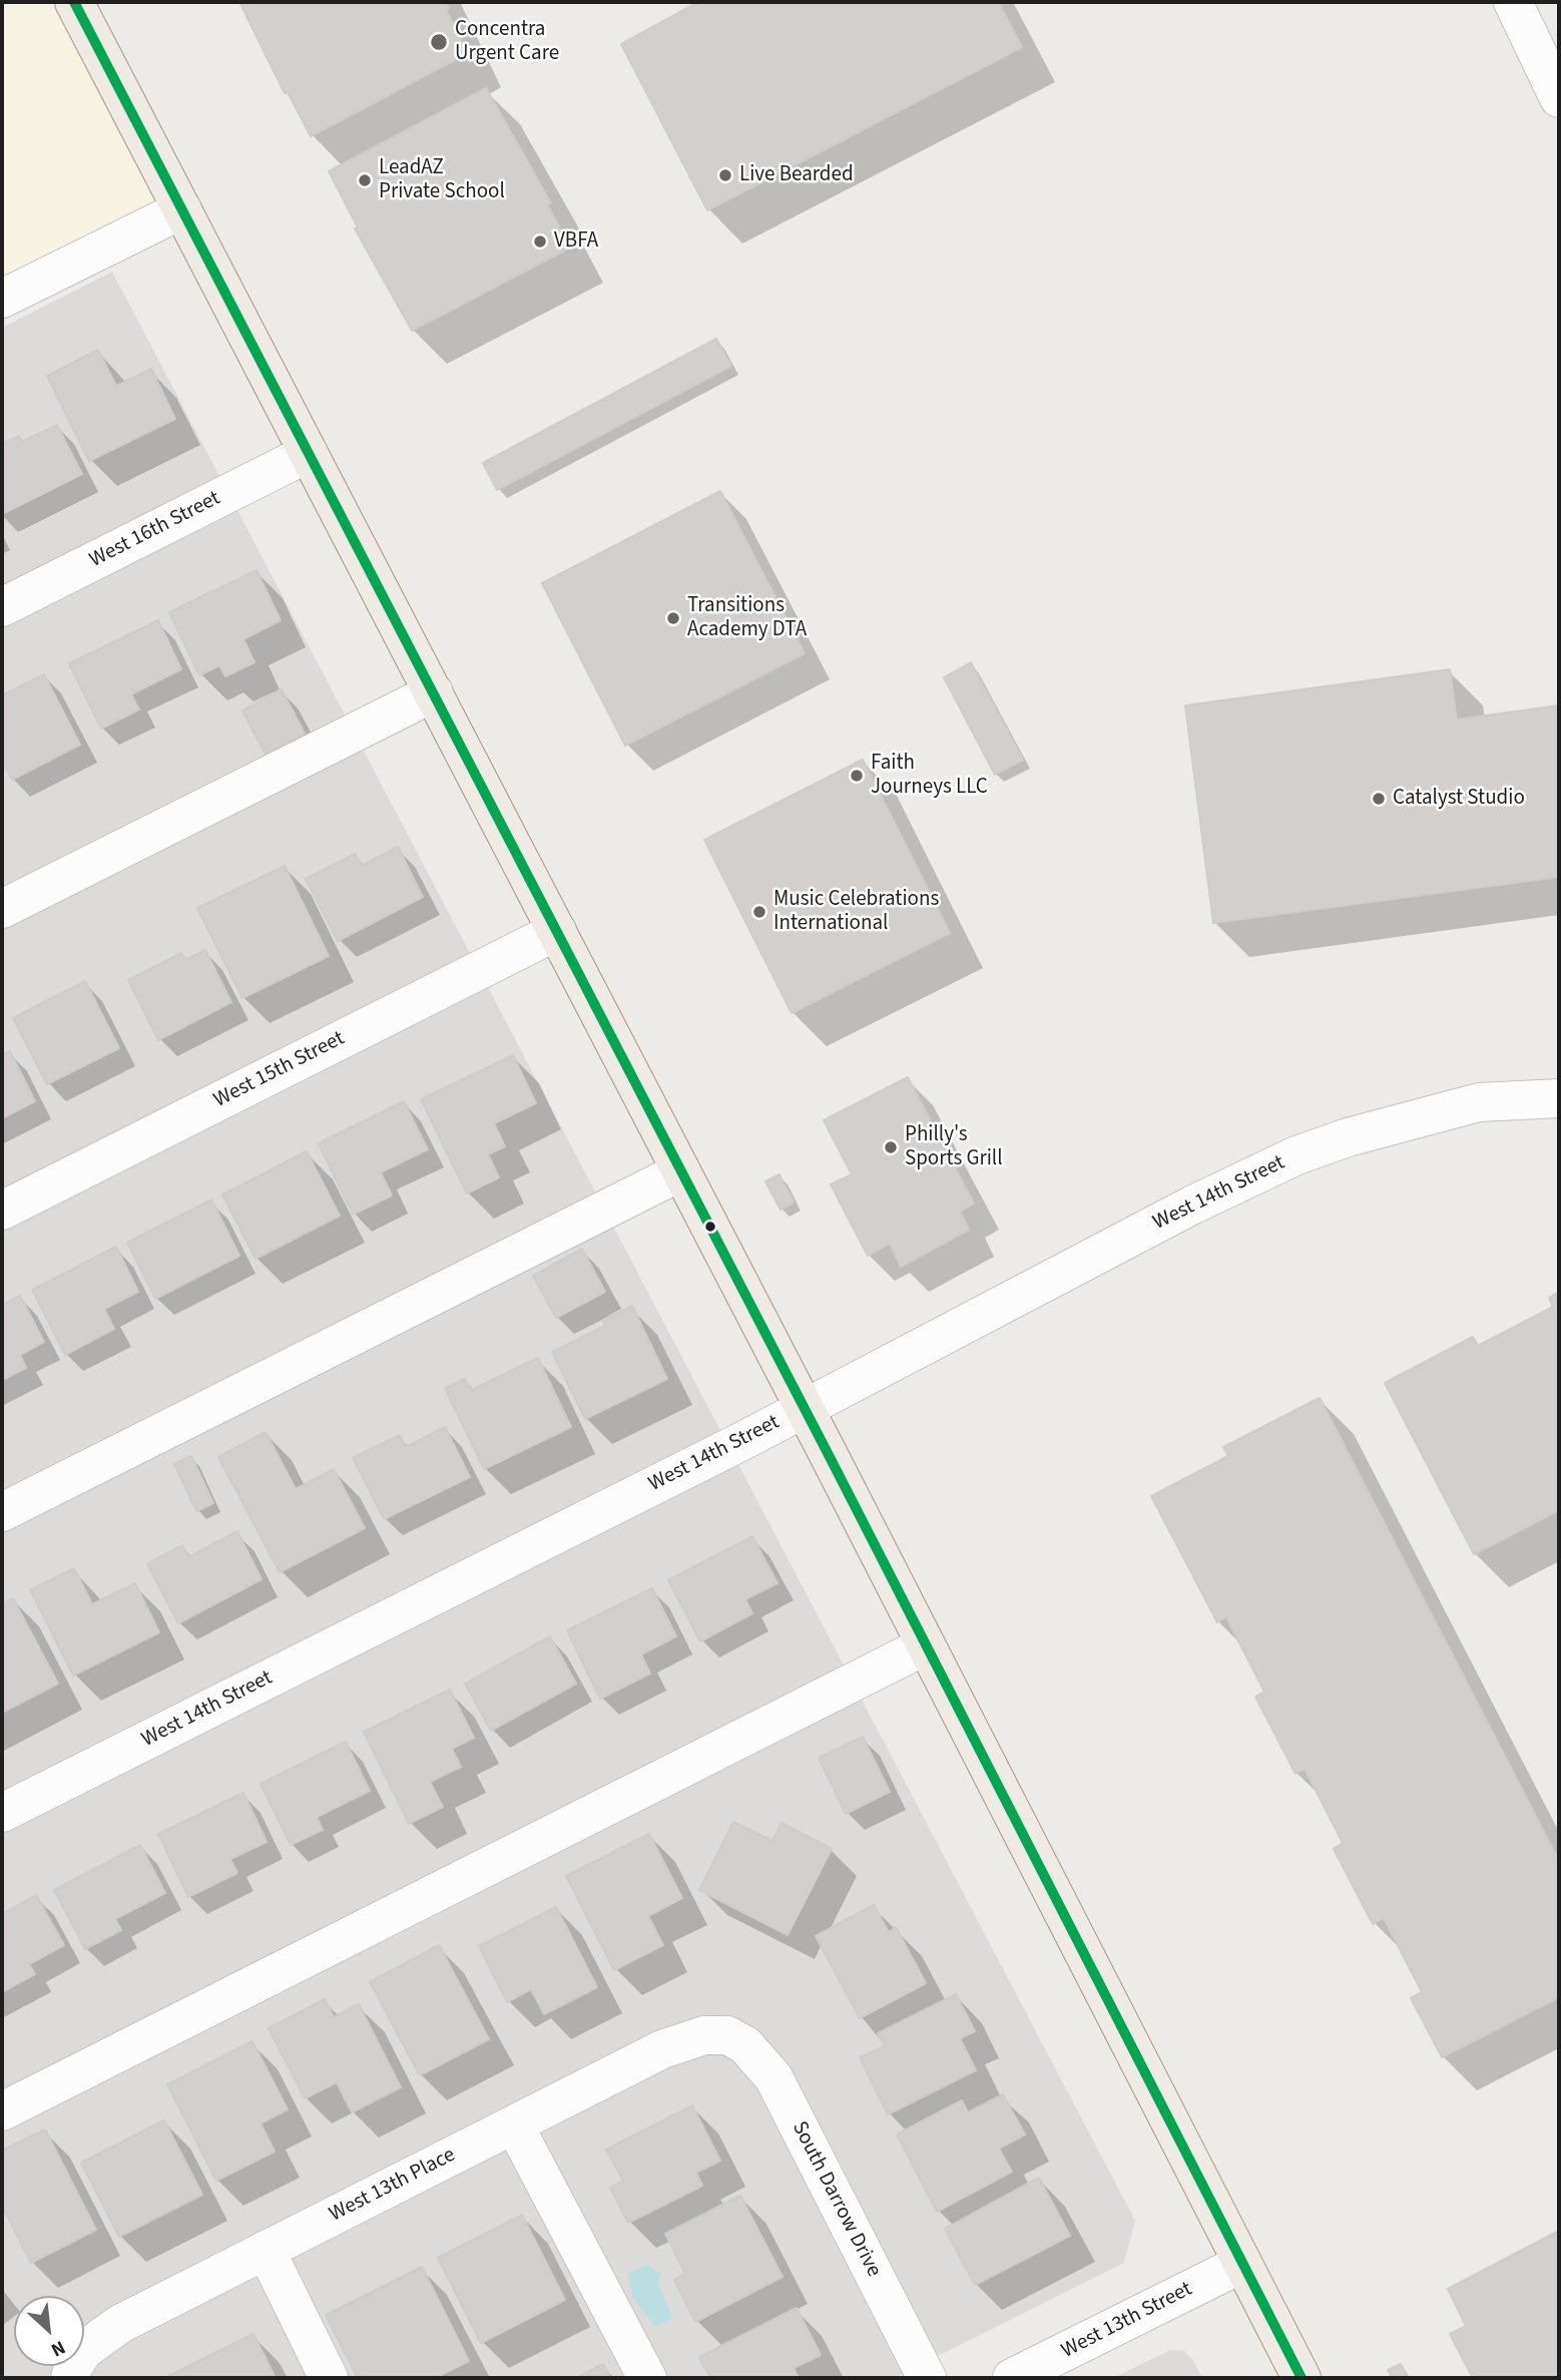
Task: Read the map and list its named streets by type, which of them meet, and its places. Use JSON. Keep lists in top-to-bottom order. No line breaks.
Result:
{"streets":{"street":["West 16th Street","West 15th Street","West 14th Street","West 13th Place","South Darrow Drive","West 13th Street"]},"crossings":[["West 13th Place","South Darrow Drive"]],"places":["Concentra Urgent Care","Live Bearded","LeadAZ Private School","VBFA","Transitions Academy DTA","Faith Journeys LLC","Catalyst Studio","Music Celebrations International","Philly's Sports Grill"],"north":"bottom right"}
